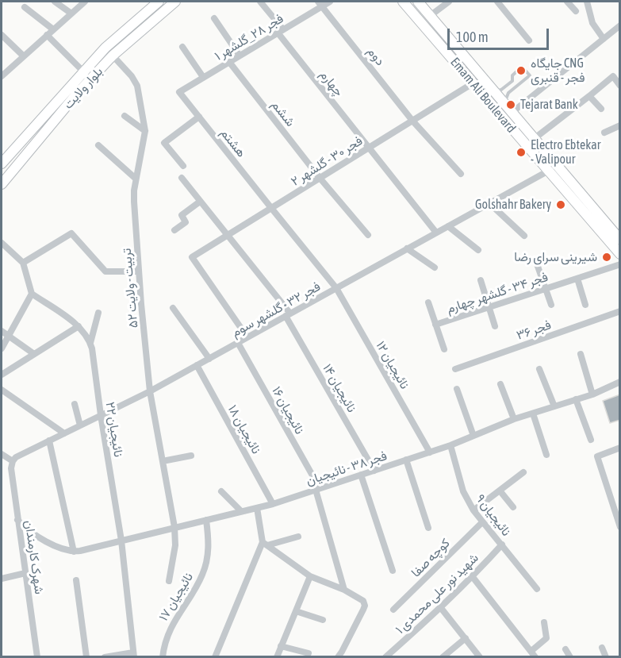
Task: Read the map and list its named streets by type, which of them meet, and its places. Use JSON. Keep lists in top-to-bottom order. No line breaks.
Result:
{"streets":{"main road":["بلوار ولایت","Emam Ali Boulevard"],"street":["فجر ۲۸_گلشهر ۱","دوم","چهارم","ششم","هشتم","فجر ۳۰ - گلشهر ۲","تربیت - ولایت ۵۲","فجر ۳۴ - گلشهر چهارم","فجر ۳۲ - گلشهر سوم","فجر ۳۶","نائیجیان ۱۲","نائیجیان ۱۴","نائیجیان ۱۶","نائیجیان ۲۲","نائیجیان ۱۸","فجر ۳۸ - نائیجیان","نائیجیان ۹","شهرک کارمندان","کوچه صفا","شهید نور علی محمدی ۱","نائیجیان ۱۷"]},"crossings":[["فجر ۲۸_گلشهر ۱","دوم"],["فجر ۲۸_گلشهر ۱","چهارم"],["فجر ۲۸_گلشهر ۱","ششم"],["فجر ۲۸_گلشهر ۱","هشتم"],["دوم","فجر ۳۰ - گلشهر ۲"],["چهارم","فجر ۳۰ - گلشهر ۲"],["چهارم","فجر ۳۲ - گلشهر سوم"],["بلوار ولایت","تربیت - ولایت ۵۲"],["Emam Ali Boulevard","فجر ۳۰ - گلشهر ۲"],["Emam Ali Boulevard","فجر ۳۲ - گلشهر سوم"],["ششم","فجر ۳۰ - گلشهر ۲"],["هشتم","فجر ۳۰ - گلشهر ۲"],["هشتم","فجر ۳۲ - گلشهر سوم"],["هشتم","نائیجیان ۱۲"],["فجر ۳۰ - گلشهر ۲","فجر ۳۲ - گلشهر سوم"],["فجر ۳۰ - گلشهر ۲","نائیجیان ۱۴"],["تربیت - ولایت ۵۲","فجر ۳۲ - گلشهر سوم"],["تربیت - ولایت ۵۲","فجر ۳۸ - نائیجیان"],["فجر ۳۲ - گلشهر سوم","نائیجیان ۱۲"],["فجر ۳۲ - گلشهر سوم","نائیجیان ۱۴"],["فجر ۳۲ - گلشهر سوم","نائیجیان ۱۶"],["فجر ۳۲ - گلشهر سوم","نائیجیان ۲۲"],["فجر ۳۲ - گلشهر سوم","نائیجیان ۱۸"],["فجر ۳۲ - گلشهر سوم","شهرک کارمندان"],["نائیجیان ۱۲","فجر ۳۸ - نائیجیان"],["نائیجیان ۱۴","فجر ۳۸ - نائیجیان"],["نائیجیان ۱۶","فجر ۳۸ - نائیجیان"],["نائیجیان ۲۲","فجر ۳۸ - نائیجیان"],["نائیجیان ۱۸","فجر ۳۸ - نائیجیان"],["فجر ۳۸ - نائیجیان","نائیجیان ۹"],["فجر ۳۸ - نائیجیان","نائیجیان ۱۷"],["نائیجیان ۹","کوچه صفا"],["نائیجیان ۹","شهید نور علی محمدی ۱"]],"places":["جایگاه CNG فجر - قنبری","Tejarat Bank","Electro Ebtekar - Valipour","Golshahr Bakery","شیرینی سرای رضا"],"scale_bar":"100 m"}
